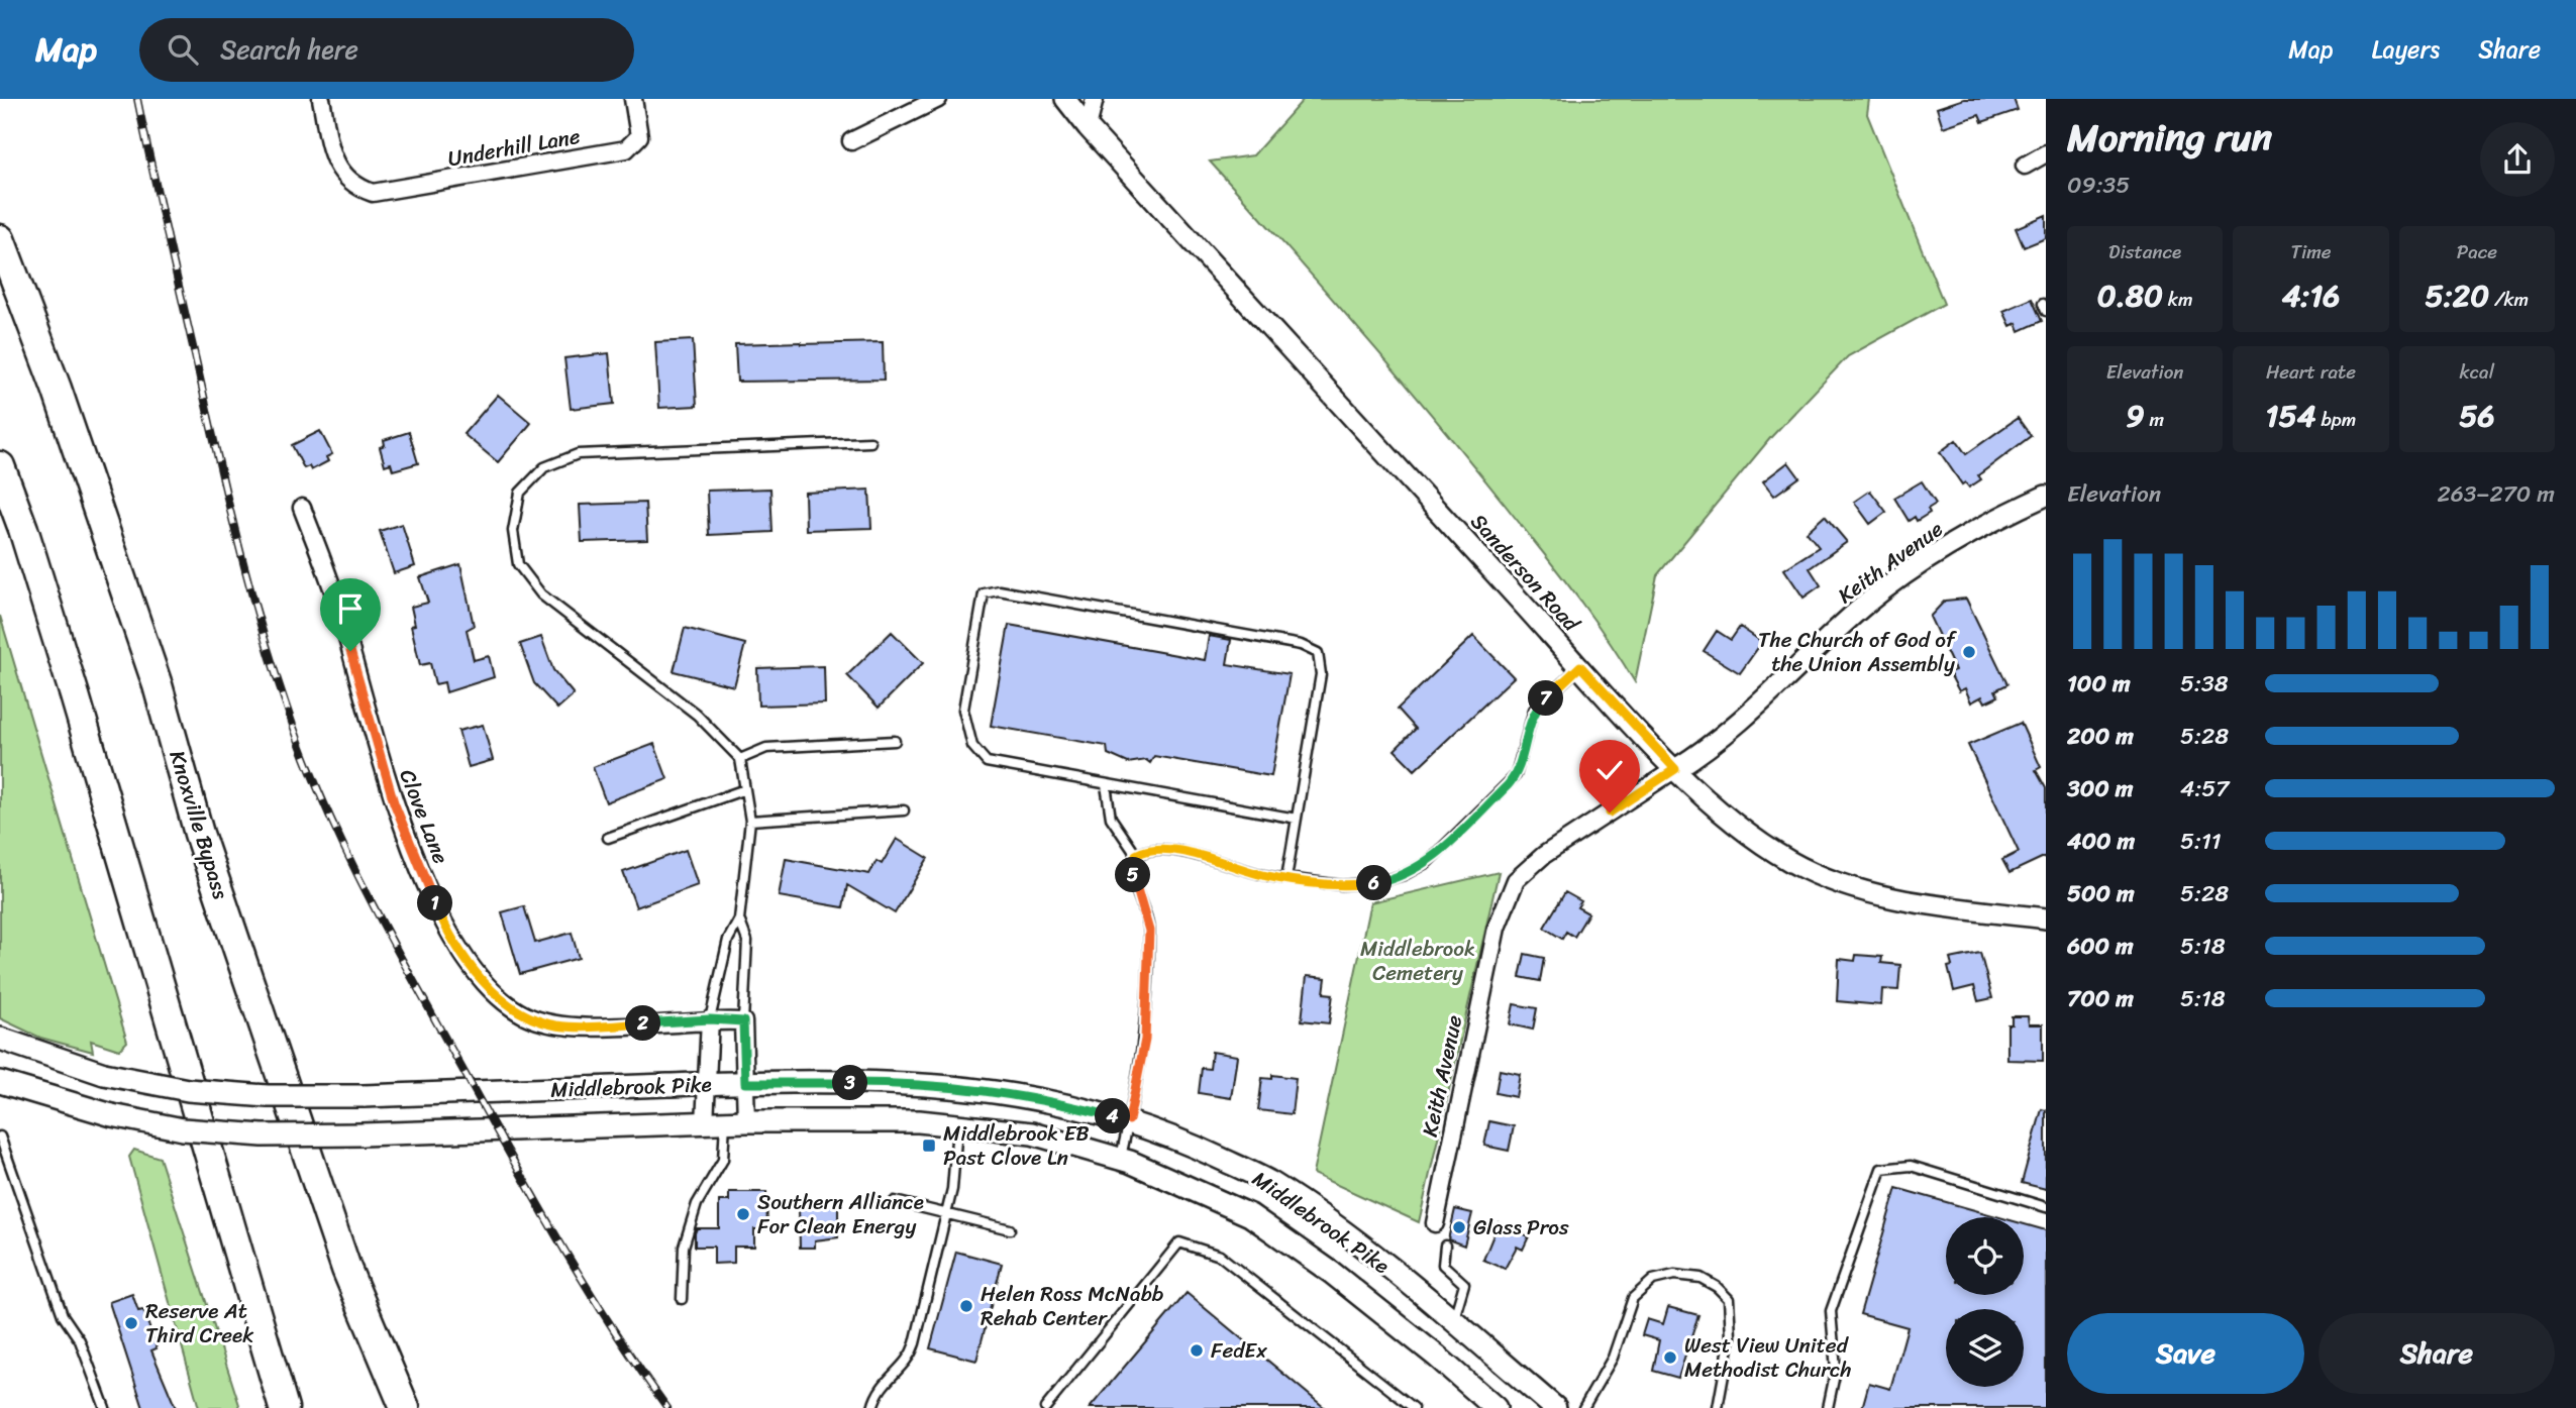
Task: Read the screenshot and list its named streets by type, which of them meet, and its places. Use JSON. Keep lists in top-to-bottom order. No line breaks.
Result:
{"streets":{"highway":["Knoxville Bypass"],"main road":["Middlebrook Pike"],"street":["Underhill Lane","Keith Avenue","Sanderson Road","Clove Lane"]},"crossings":[["Keith Avenue","Sanderson Road"]],"parks":["Middlebrook Cemetery"],"places":{"other":["The Church of God of the Union Assembly","Southern Alliance For Clean Energy","Glass Pros","Helen Ross McNabb Rehab Center","Reserve At Third Creek","FedEx","West View United Methodist Church"],"transit":["Middlebrook EB Past Clove Ln"]},"page":{"header":"Map","search":"Search here","nav":["Map","Layers","Share"],"heading":["Morning run","09:35"],"stats":[["Distance","0.80 km"],["Time","4:16"],["Pace","5:20 /km"],["Elevation","9 m"],["Heart rate","154 bpm"],["kcal","56"]],"chart":["Elevation","263–270 m"],"list":[{"name":"100 m","note":"5:38"},{"name":"200 m","note":"5:28"},{"name":"300 m","note":"4:57"},{"name":"400 m","note":"5:11"},{"name":"500 m","note":"5:28"},{"name":"600 m","note":"5:18"},{"name":"700 m","note":"5:18"}],"pins":["7","5","6","1","2","3","4"],"buttons":["Save","Share"]}}
